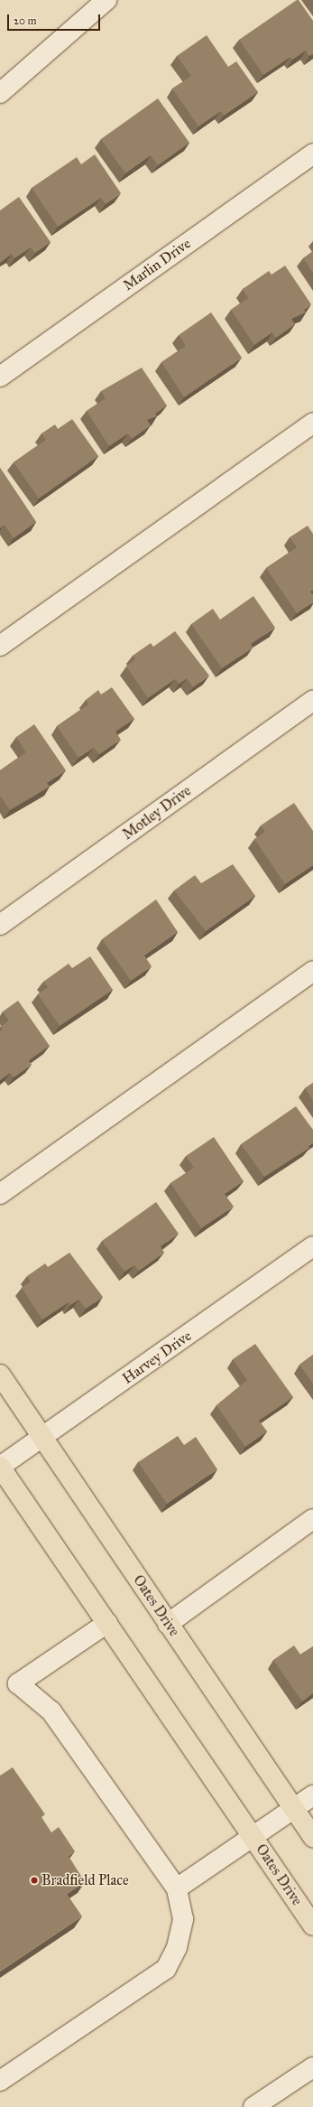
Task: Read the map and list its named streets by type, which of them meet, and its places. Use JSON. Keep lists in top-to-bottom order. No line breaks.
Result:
{"streets":{"main road":["Oates Drive"],"street":["Marlin Drive","Motley Drive","Harvey Drive"]},"crossings":[["Harvey Drive","Oates Drive"]],"places":["Bradfield Place"],"scale_bar":"20 m"}
